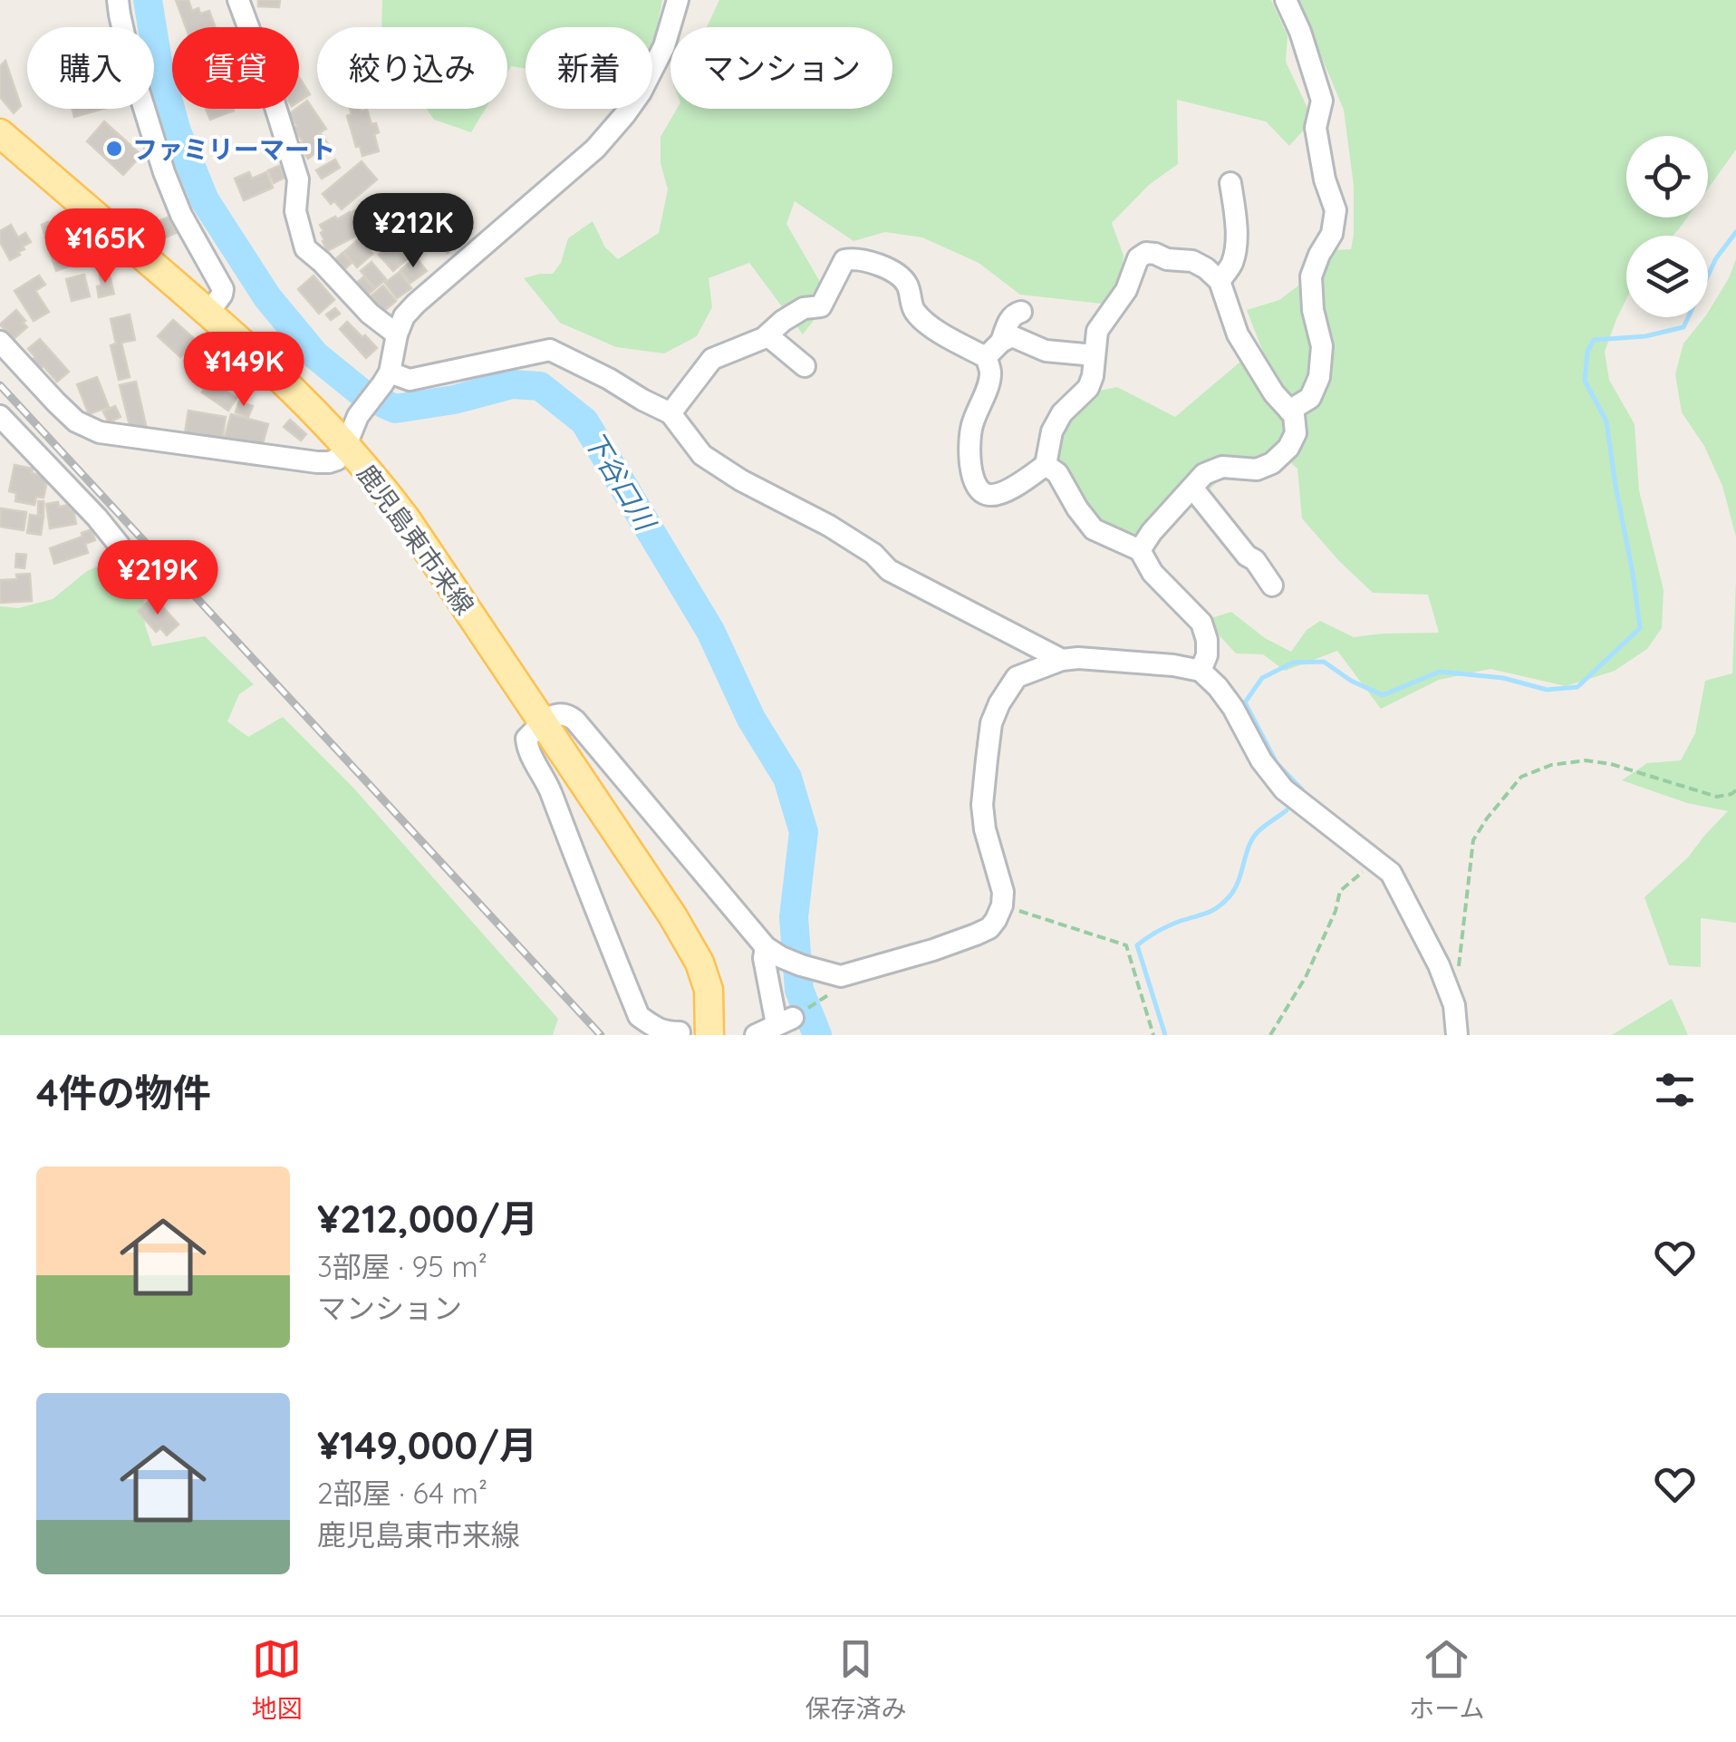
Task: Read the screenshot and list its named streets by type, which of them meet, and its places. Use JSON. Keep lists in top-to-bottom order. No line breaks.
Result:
{"streets":{"main road":["鹿児島東市来線"]},"water":["下谷口川"],"places":["ファミリーマート"],"page":{"chip":["購入","賃貸","絞り込み","新着","マンション"],"price":["¥212K","¥165K","¥149K","¥219K"],"heading":"4件の物件","list":[{"name":"¥212,000/月","note":"3部屋 · 95 m² · マンション"},{"name":"¥149,000/月","note":"2部屋 · 64 m² · 鹿児島東市来線"}],"tabs":["地図","保存済み","ホーム"]}}
